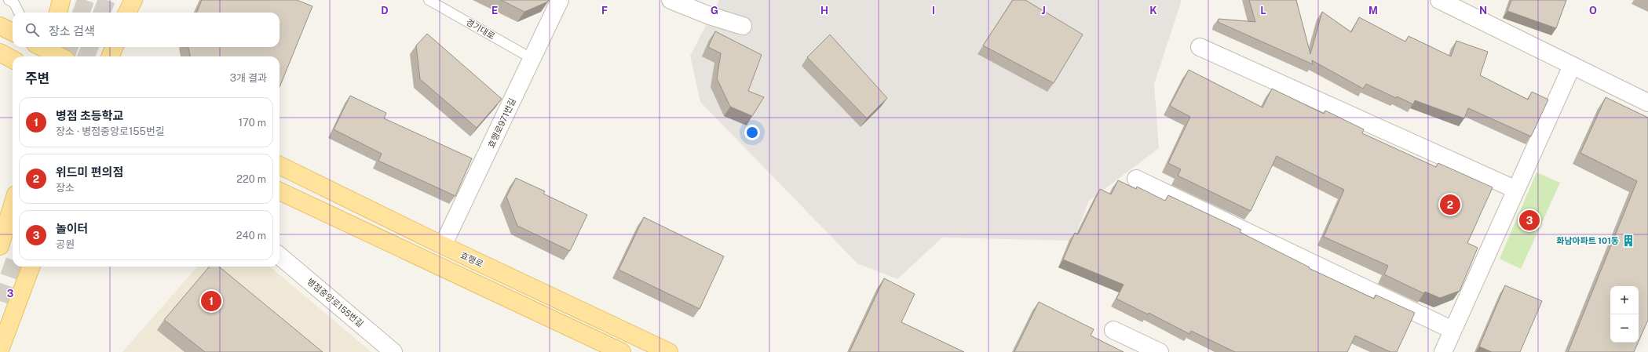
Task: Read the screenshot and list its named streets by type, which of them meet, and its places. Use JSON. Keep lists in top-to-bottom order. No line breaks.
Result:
{"streets":{"main road":["효행로"],"street":["효행로971번길","병점중앙로155번길"],"lane":["경기대로"]},"crossings":[["경기대로","효행로971번길"],["효행로971번길","효행로"]],"places":{"building":["화남아파트 101동"]},"page":{"search":"장소 검색","heading":["주변","3개 결과"],"list":[{"mark":"1","name":"병점 초등학교","note":"장소 · 병점중앙로155번길","value":"170 m"},{"mark":"2","name":"위드미 편의점","note":"장소","value":"220 m"},{"mark":"3","name":"놀이터","note":"공원","value":"240 m"}],"pins":["2","3","1"],"map_buttons":["+","−"]},"grid":{"columns":["D","E","F","G","H","I","J","K","L","M","N","O"],"rows":["3"]}}
